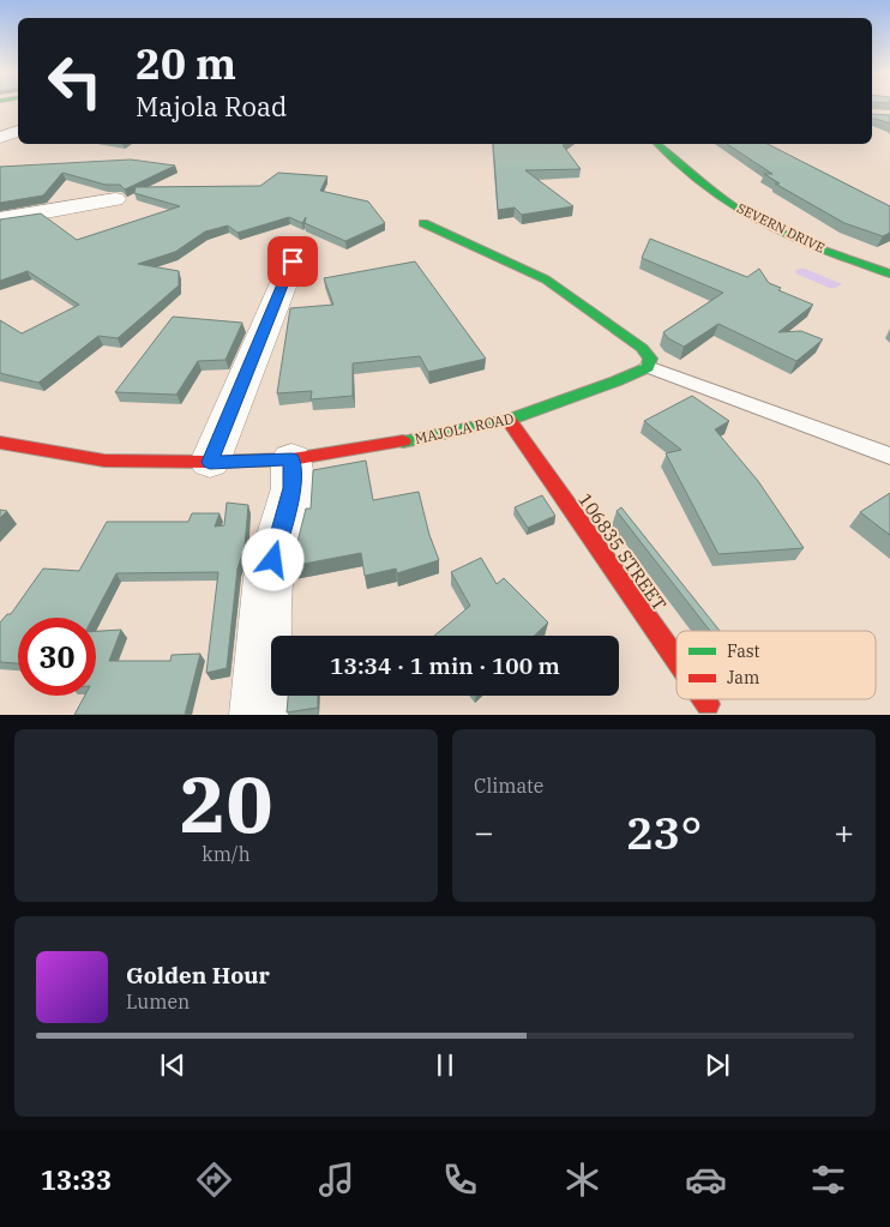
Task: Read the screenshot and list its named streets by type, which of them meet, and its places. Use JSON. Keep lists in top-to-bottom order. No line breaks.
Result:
{"streets":{"street":["SEVERN DRIVE","MAJOLA ROAD","106835 STREET"]},"crossings":[["MAJOLA ROAD","106835 STREET"]],"legend":["Fast","Jam"],"page":{"turn":["20 m","Majola Road"],"limit":"30","trip":"13:34 · 1 min · 100 m","tile":[["20","km/h"],"Climate"],"heat":["−","23°","+"],"song":["Golden Hour","Lumen"],"tabs":"13:33"}}
